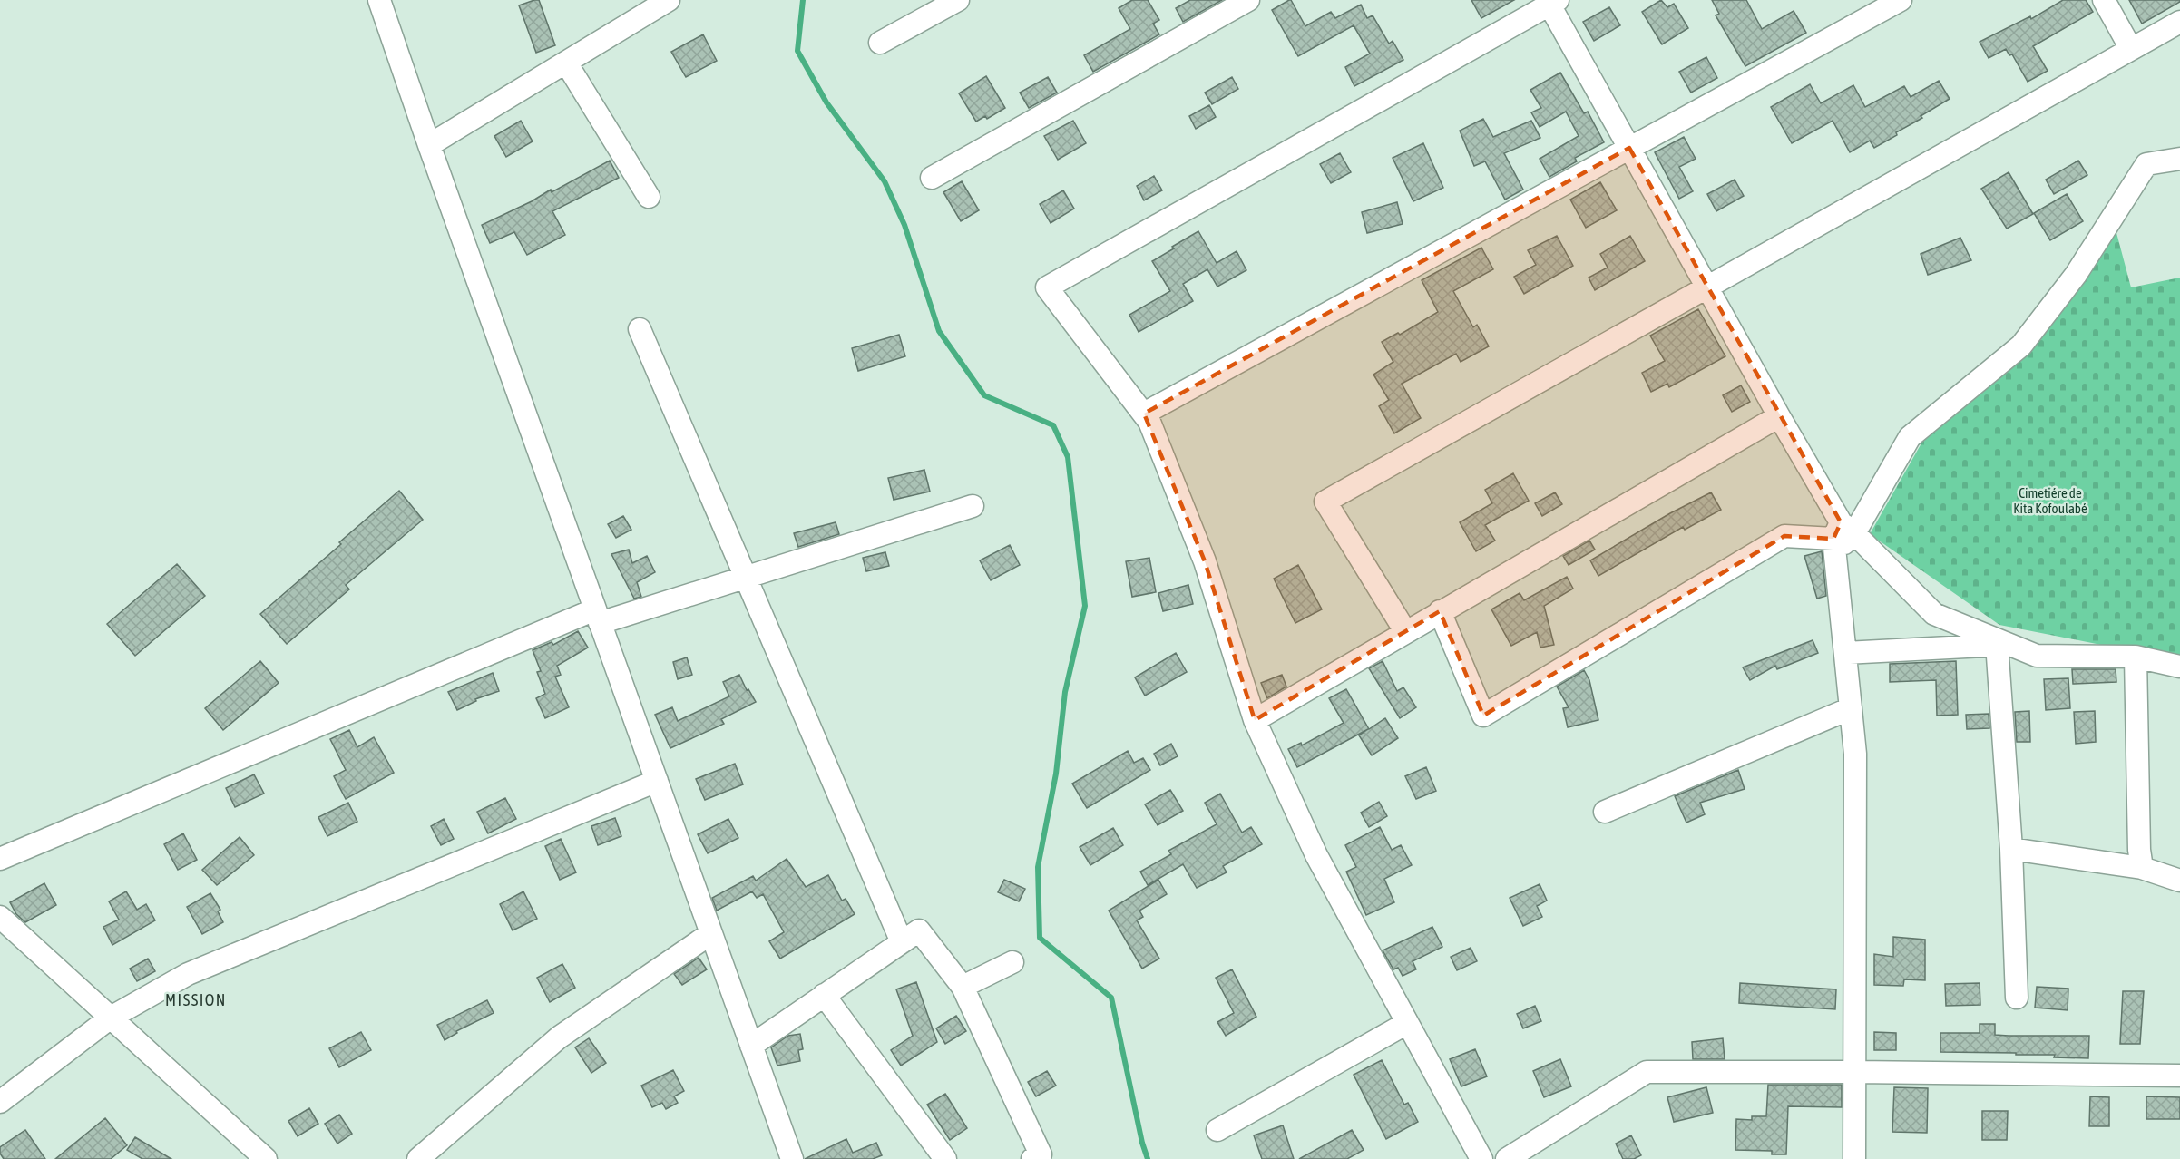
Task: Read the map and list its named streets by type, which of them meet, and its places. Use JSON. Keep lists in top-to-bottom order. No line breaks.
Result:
{"districts":["MISSION"],"parks":["Cimetiére de Kita Kofoulabé"]}
